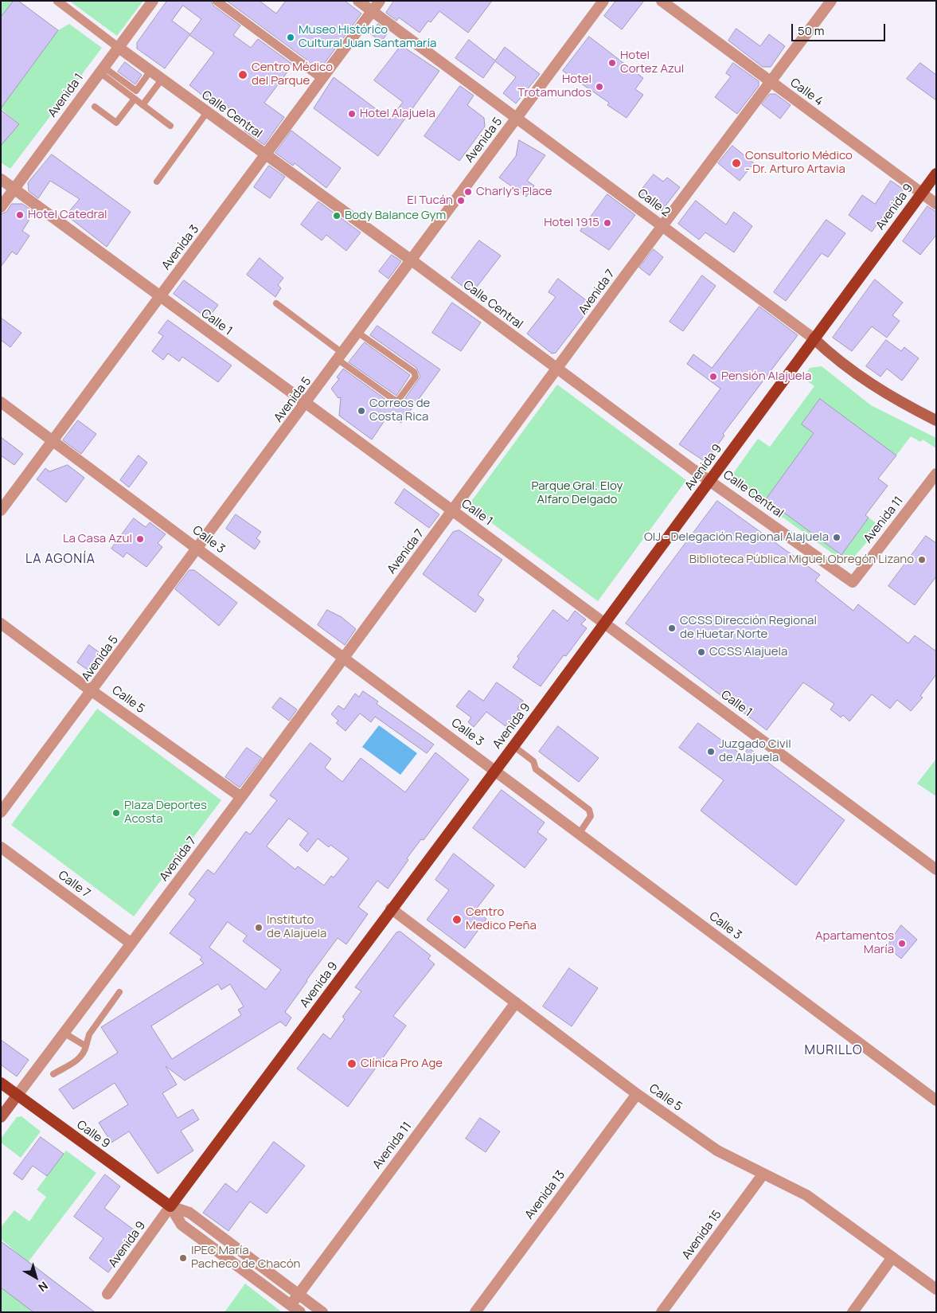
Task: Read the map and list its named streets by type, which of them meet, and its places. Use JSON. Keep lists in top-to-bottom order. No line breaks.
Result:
{"streets":{"main road":["Calle 2","Avenida 9","Avenida 7","Calle 9"],"street":["Calle 4","Avenida 1","Calle Central","Avenida 5","Avenida 3","Calle 1","Avenida 11","Calle 3","Calle 5","Calle 7","Avenida 13","Avenida 15"]},"crossings":[["Calle 4","Avenida 9"],["Calle 4","Avenida 7"],["Avenida 1","Calle Central"],["Avenida 1","Calle 1"],["Calle Central","Avenida 5"],["Calle Central","Avenida 9"],["Calle Central","Avenida 3"],["Calle Central","Avenida 7"],["Calle Central","Avenida 11"],["Avenida 5","Calle 2"],["Avenida 5","Calle 1"],["Avenida 5","Calle 3"],["Avenida 5","Calle 5"],["Calle 2","Avenida 9"],["Calle 2","Avenida 3"],["Calle 2","Avenida 7"],["Avenida 9","Calle 1"],["Avenida 9","Calle 3"],["Avenida 9","Calle 5"],["Avenida 9","Calle 9"],["Avenida 3","Calle 1"],["Avenida 3","Calle 3"],["Avenida 7","Calle 1"],["Avenida 7","Calle 3"],["Avenida 7","Calle 5"],["Avenida 7","Calle 7"],["Avenida 7","Calle 9"],["Avenida 11","Calle 5"],["Calle 5","Avenida 13"],["Calle 5","Avenida 15"]],"districts":["LA AGONÍA","MURILLO"],"parks":["Parque Gral. Eloy Alfaro Delgado"],"places":["Museo Histórico Cultural Juan Santamaría","Hotel Cortez Azul","Centro Médico del Parque","Hotel Trotamundos","Hotel Alajuela","Consultorio Médico - Dr. Arturo Artavia","Charly's Place","El Tucán","Hotel Catedral","Body Balance Gym","Hotel 1915","Pensión Alajuela","Correos de Costa Rica","OIJ - Delegación Regional Alajuela","La Casa Azul","Biblioteca Pública Miguel Obregón Lizano","CCSS Dirección Regional de Huetar Norte","CCSS Alajuela","Juzgado Civil de Alajuela","Plaza Deportes Acosta","Centro Medico Peña","Instituto de Alajuela","Apartamentos María","Clínica Pro Age","IPEC María Pacheco de Chacón"],"scale_bar":"50 m","north":"bottom right"}
